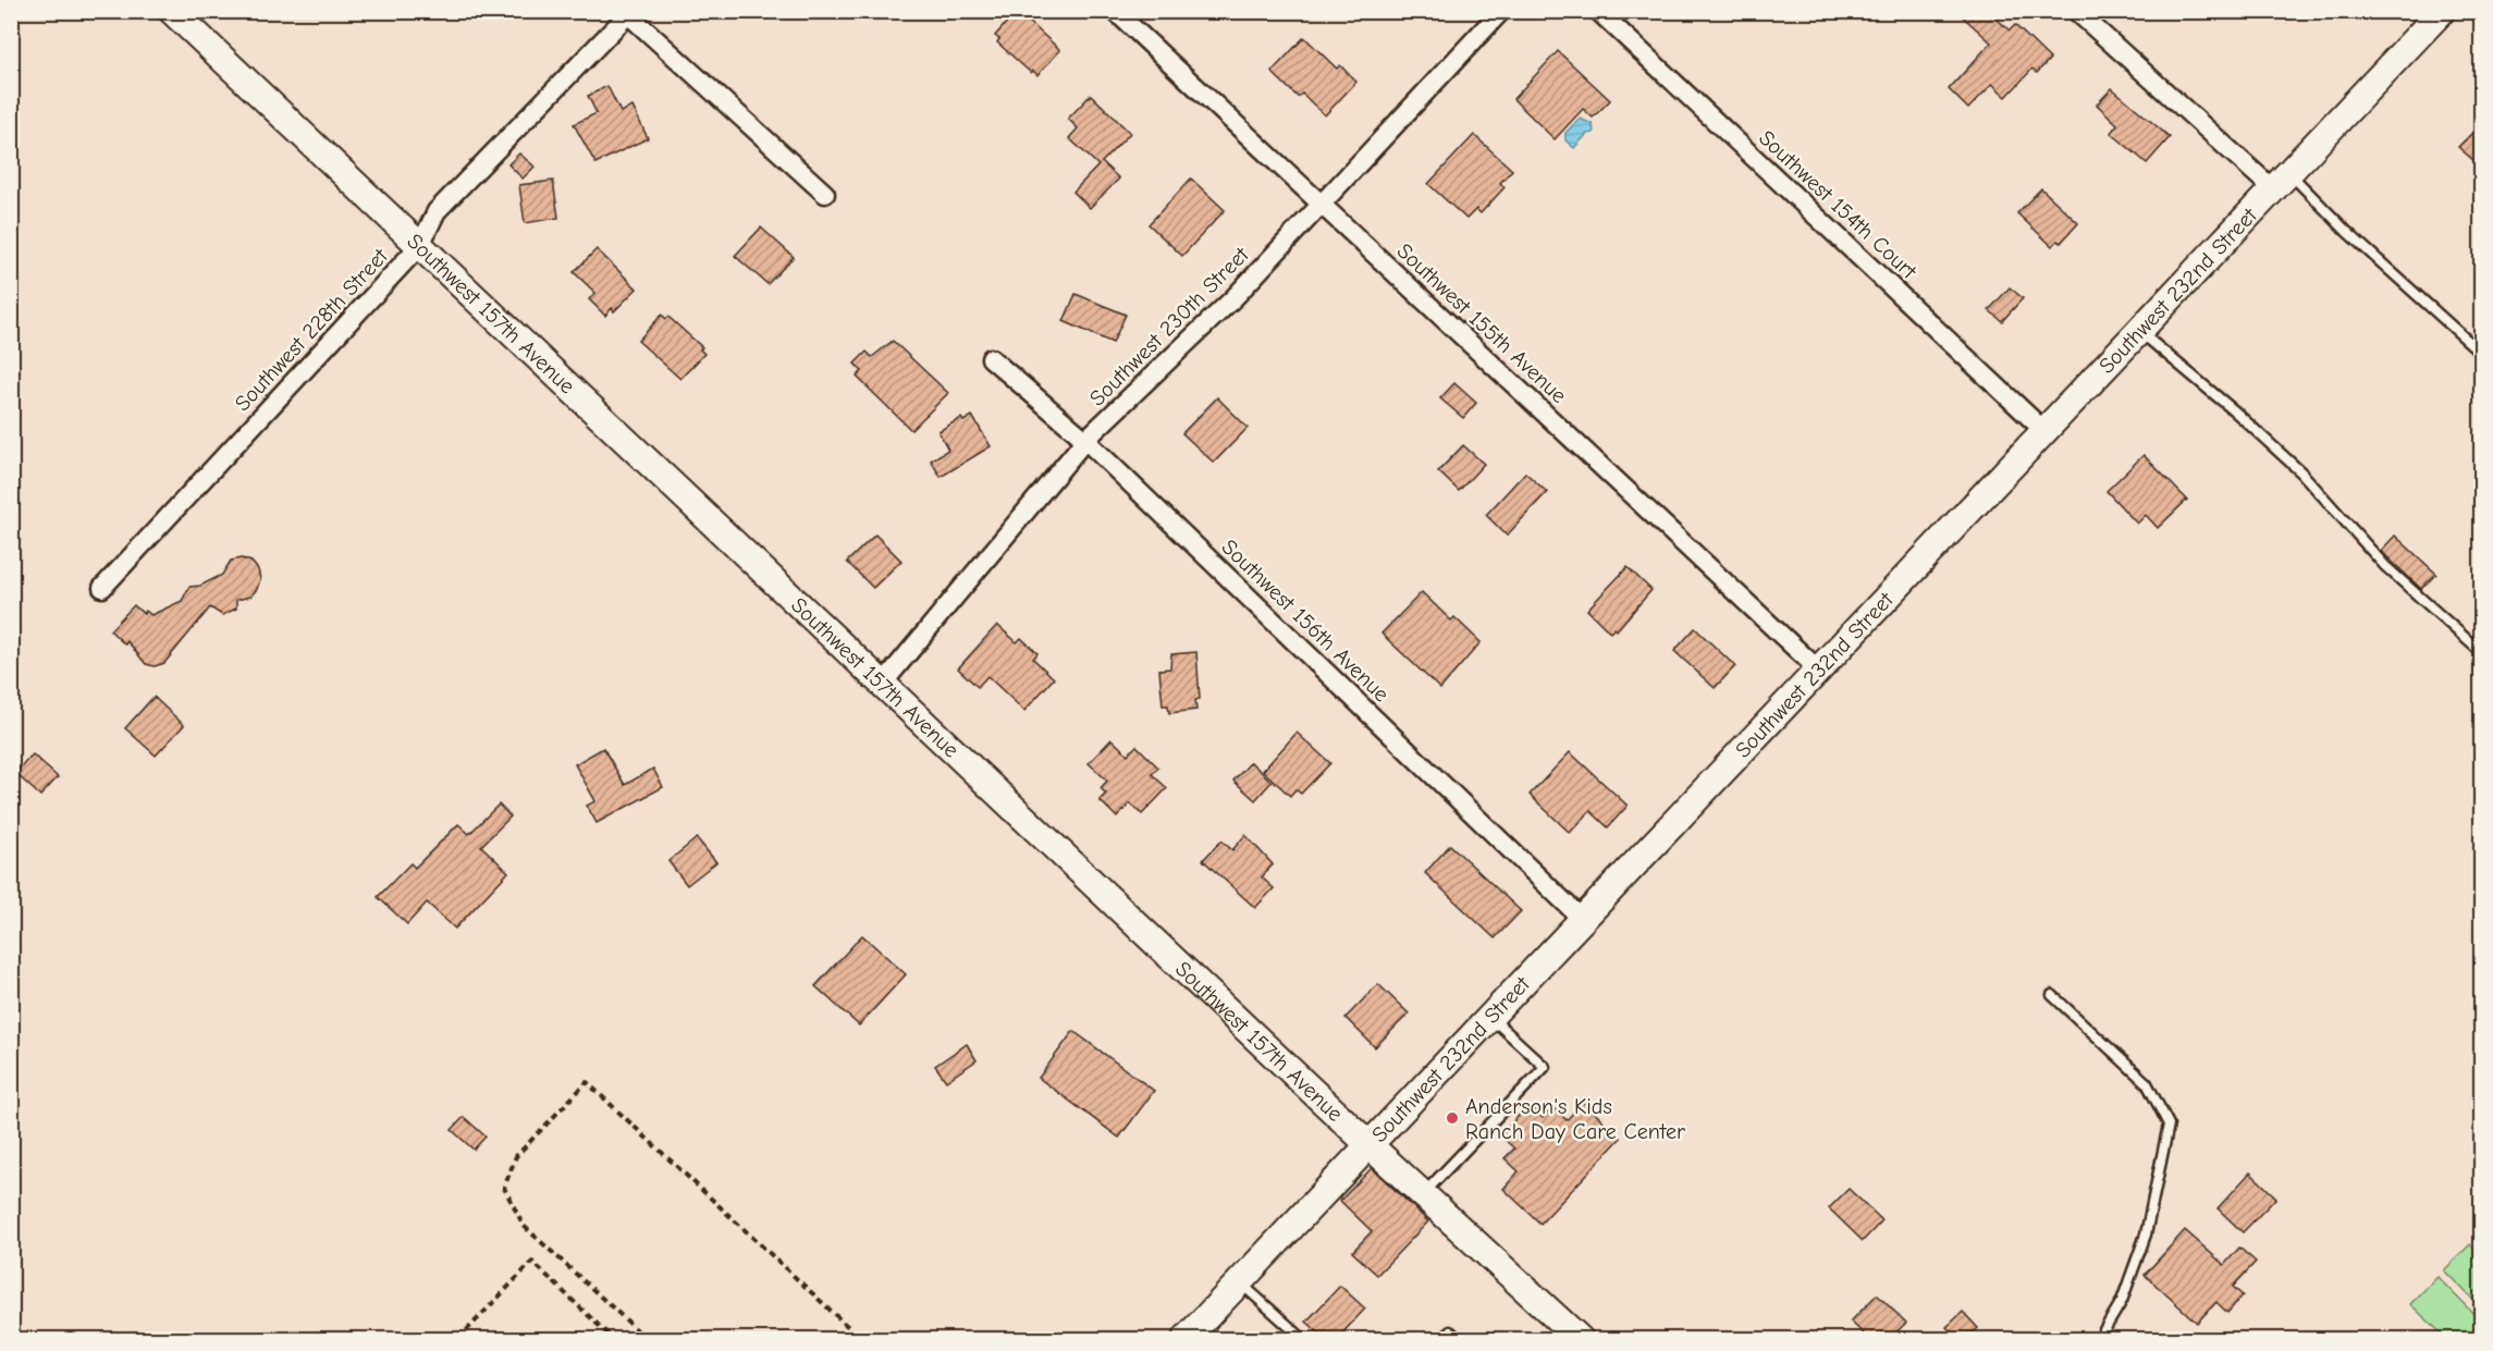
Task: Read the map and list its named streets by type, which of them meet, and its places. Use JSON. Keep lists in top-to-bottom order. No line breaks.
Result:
{"streets":{"street":["Southwest 154th Court","Southwest 232nd Street","Southwest 157th Avenue","Southwest 155th Avenue","Southwest 230th Street","Southwest 228th Street","Southwest 156th Avenue"]},"crossings":[["Southwest 154th Court","Southwest 232nd Street"],["Southwest 232nd Street","Southwest 157th Avenue"],["Southwest 232nd Street","Southwest 155th Avenue"],["Southwest 232nd Street","Southwest 156th Avenue"],["Southwest 157th Avenue","Southwest 230th Street"],["Southwest 157th Avenue","Southwest 228th Street"],["Southwest 155th Avenue","Southwest 230th Street"],["Southwest 230th Street","Southwest 156th Avenue"]],"places":["Anderson's Kids Ranch Day Care Center"]}
